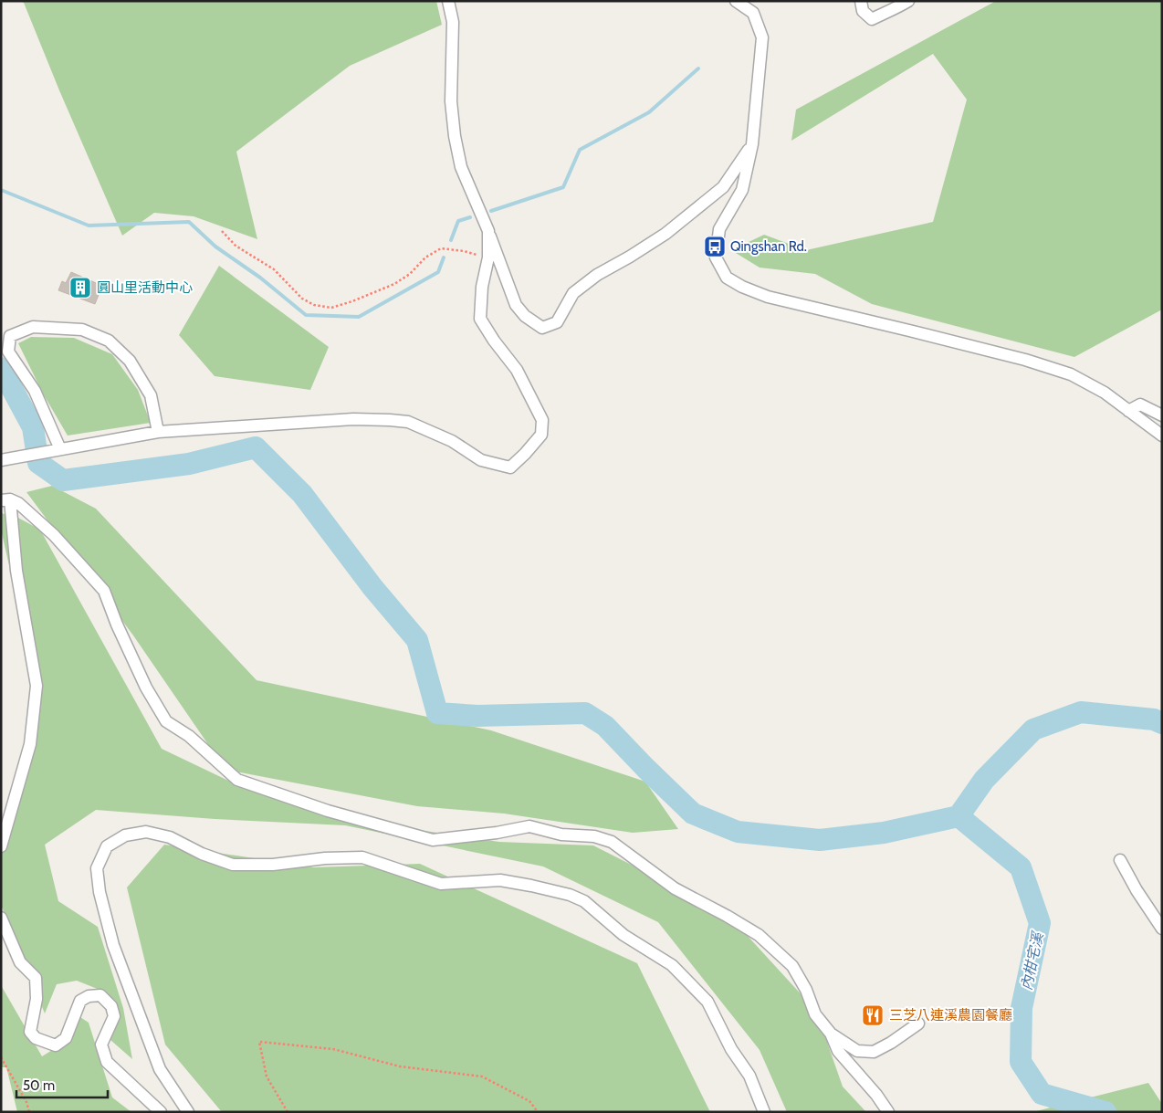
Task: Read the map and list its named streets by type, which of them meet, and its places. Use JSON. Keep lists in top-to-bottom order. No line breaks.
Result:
{"water":["內柑宅溪"],"places":{"bus stop":["Qingshan Rd."],"building":["圓山里活動中心"],"restaurant":["三芝八連溪農園餐廳"]},"scale_bar":"50 m"}
